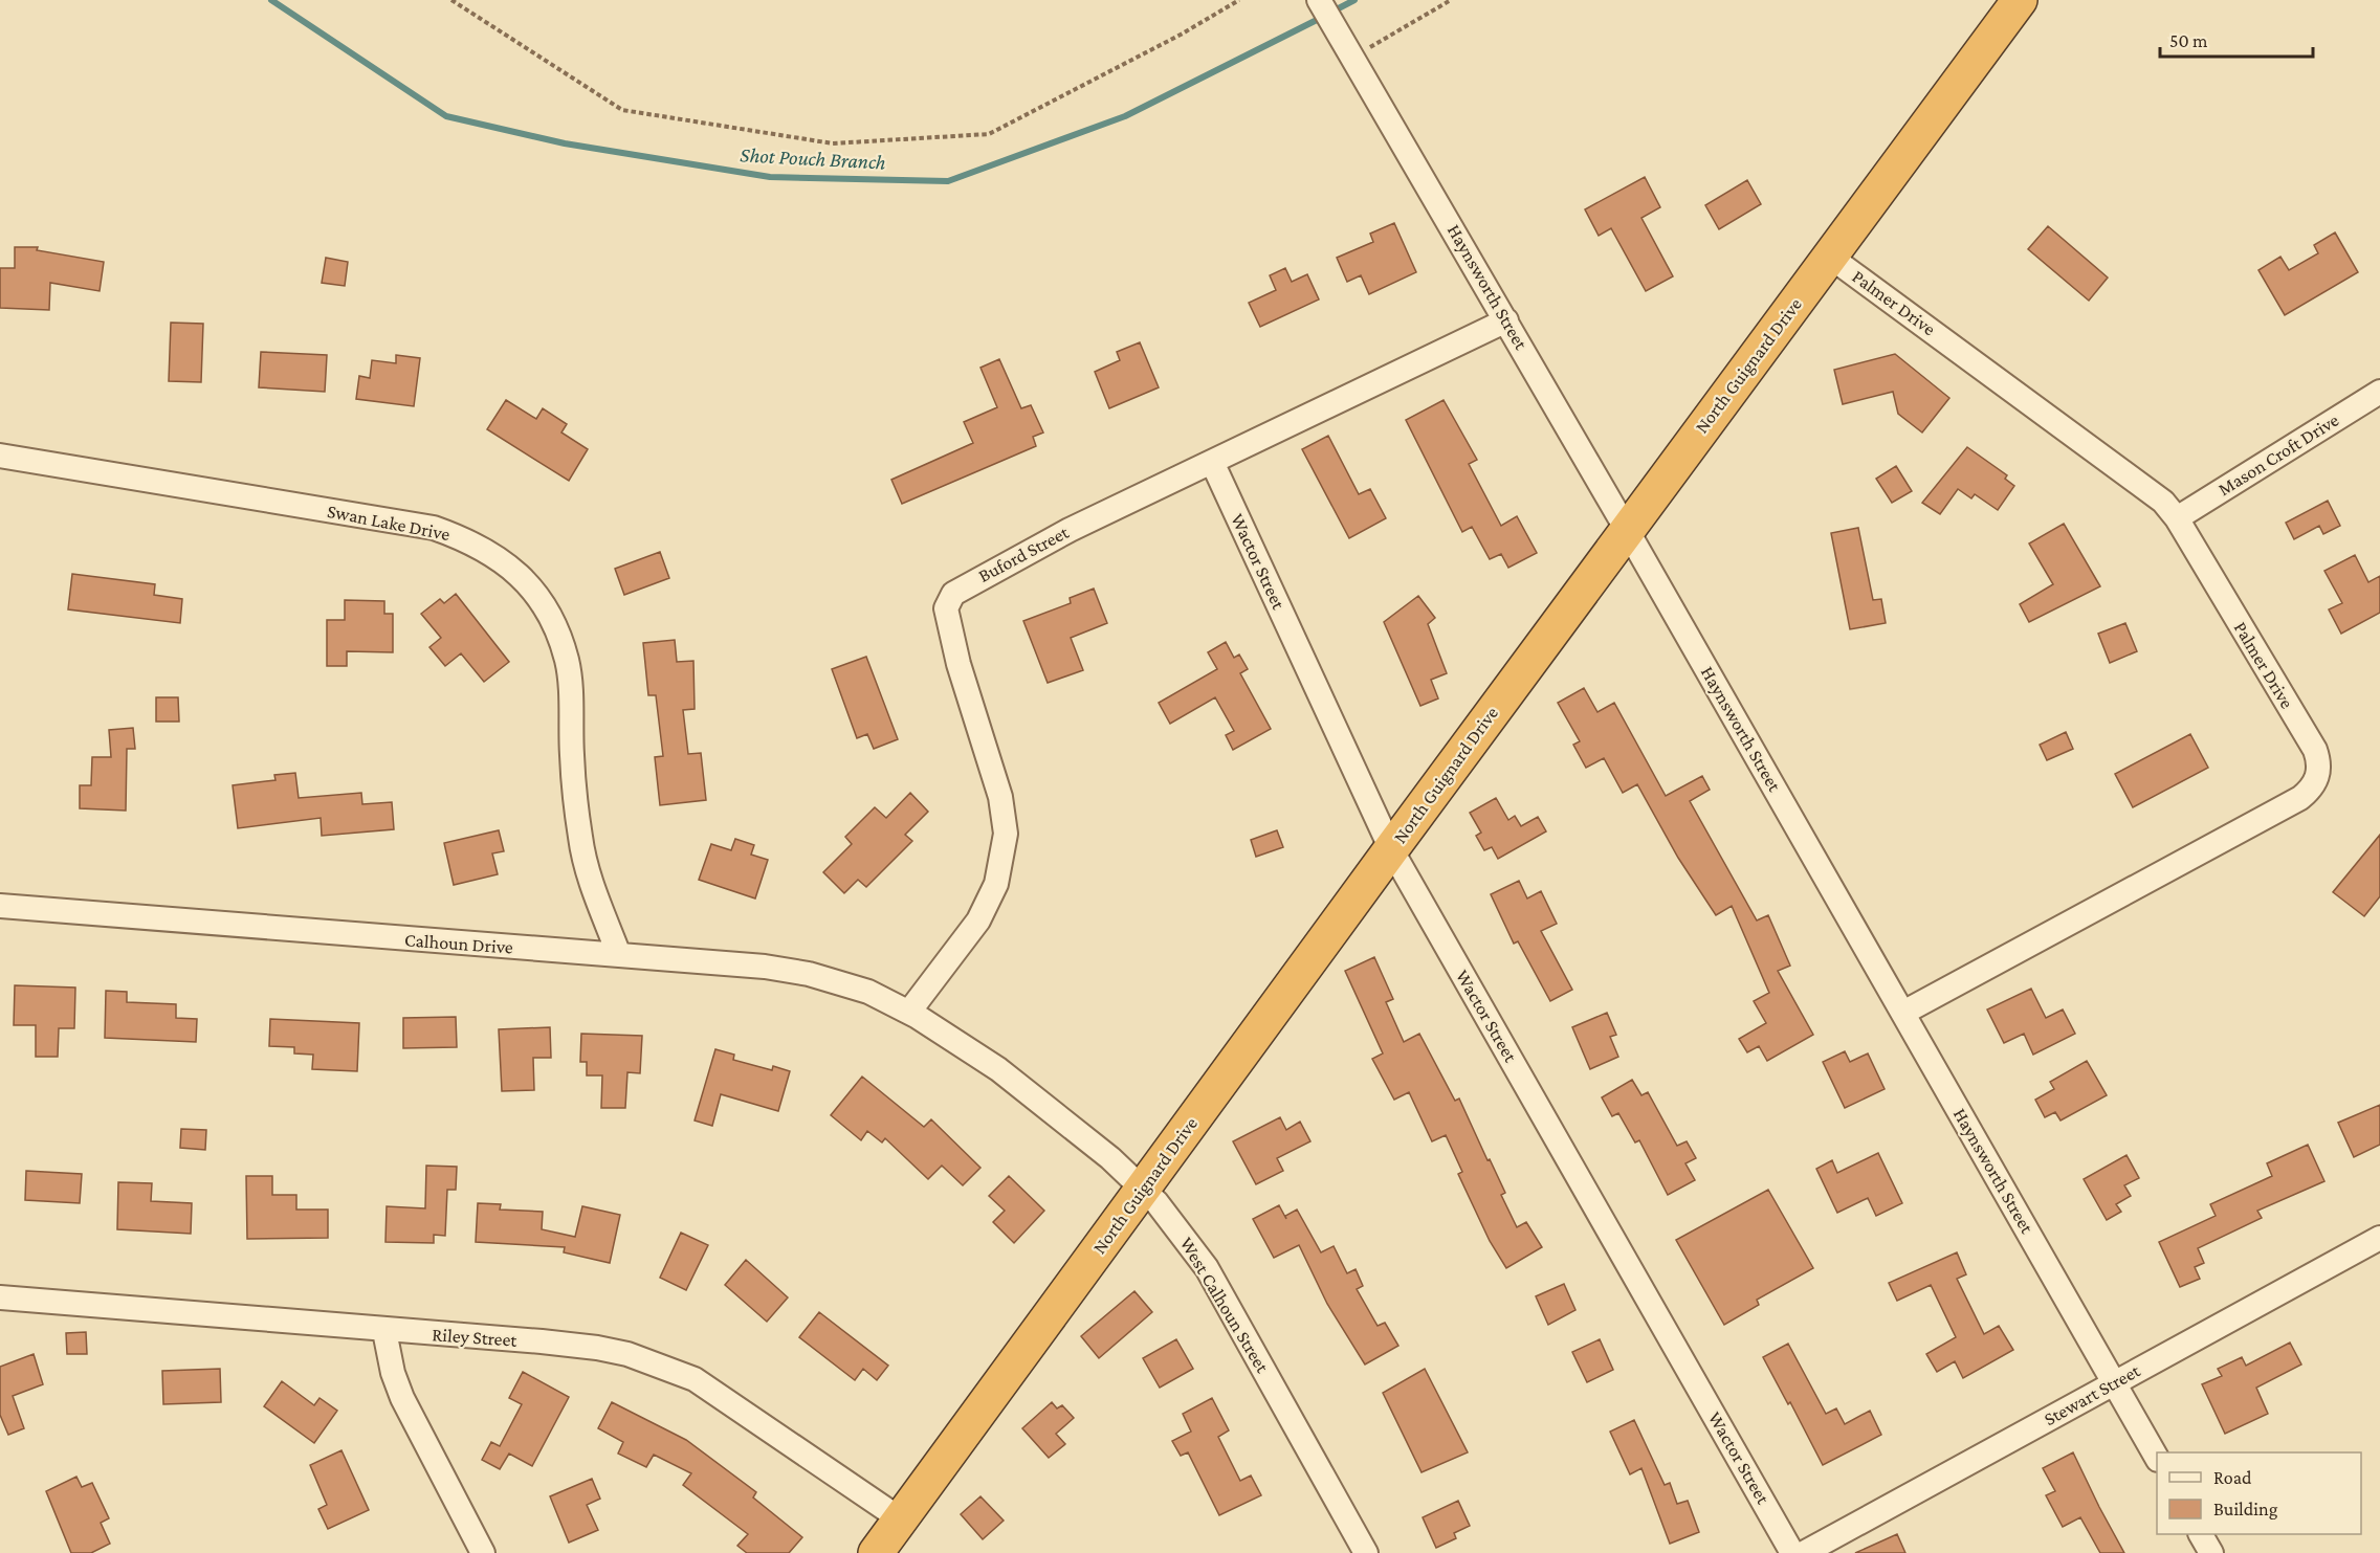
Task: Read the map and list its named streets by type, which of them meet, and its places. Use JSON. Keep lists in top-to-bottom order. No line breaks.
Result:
{"streets":{"highway":["North Guignard Drive"],"street":["Haynsworth Street","Palmer Drive","Mason Croft Drive","Swan Lake Drive","Buford Street","Wactor Street","Calhoun Drive","West Calhoun Street","Riley Street","Stewart Street"]},"crossings":[["Haynsworth Street","Palmer Drive"],["Haynsworth Street","North Guignard Drive"],["Haynsworth Street","Buford Street"],["Haynsworth Street","Stewart Street"],["Palmer Drive","North Guignard Drive"],["Palmer Drive","Mason Croft Drive"],["North Guignard Drive","Wactor Street"],["North Guignard Drive","West Calhoun Street"],["North Guignard Drive","Riley Street"],["Swan Lake Drive","Calhoun Drive"],["Buford Street","Wactor Street"],["Buford Street","Calhoun Drive"],["Buford Street","West Calhoun Street"],["Calhoun Drive","West Calhoun Street"]],"water":["Shot Pouch Branch"],"legend":["Road","Building"],"scale_bar":"50 m"}
